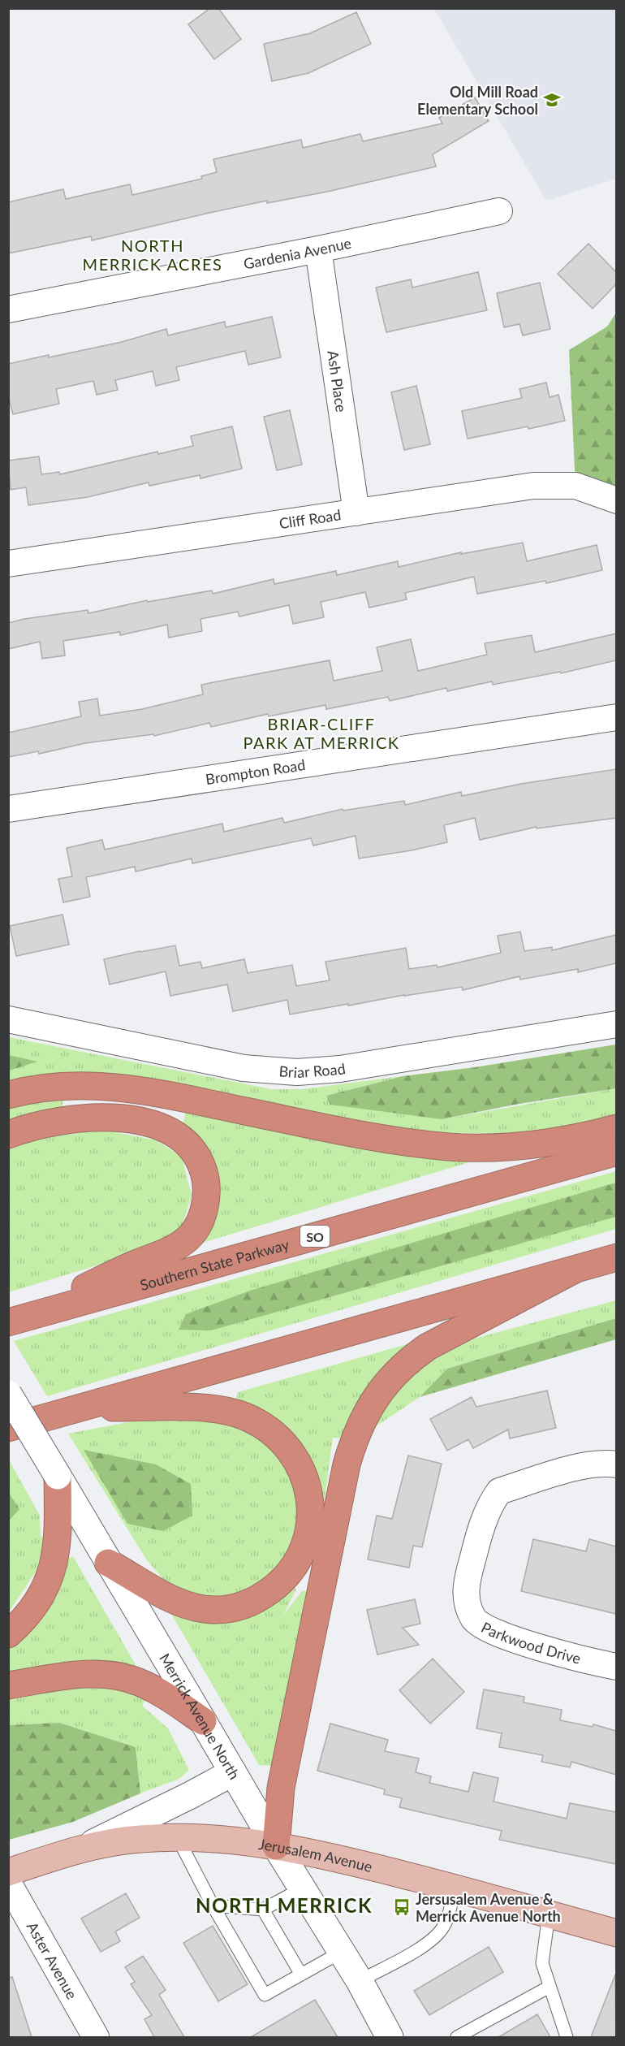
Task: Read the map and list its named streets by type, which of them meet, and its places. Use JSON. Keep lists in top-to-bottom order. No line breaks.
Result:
{"streets":{"highway":["SO","Southern State Parkway"],"main road":["Merrick Avenue North","Jerusalem Avenue"],"street":["Gardenia Avenue","Ash Place","Cliff Road","Brompton Road","Briar Road","Parkwood Drive","Aster Avenue"]},"crossings":[["Gardenia Avenue","Ash Place"],["Ash Place","Cliff Road"],["Merrick Avenue North","Jerusalem Avenue"]],"districts":["NORTH MERRICK ACRES","BRIAR-CLIFF PARK AT MERRICK","NORTH MERRICK"],"places":{"school or university":["Old Mill Road Elementary School"],"bus stop":["Jersusalem Avenue & Merrick Avenue North"]}}
